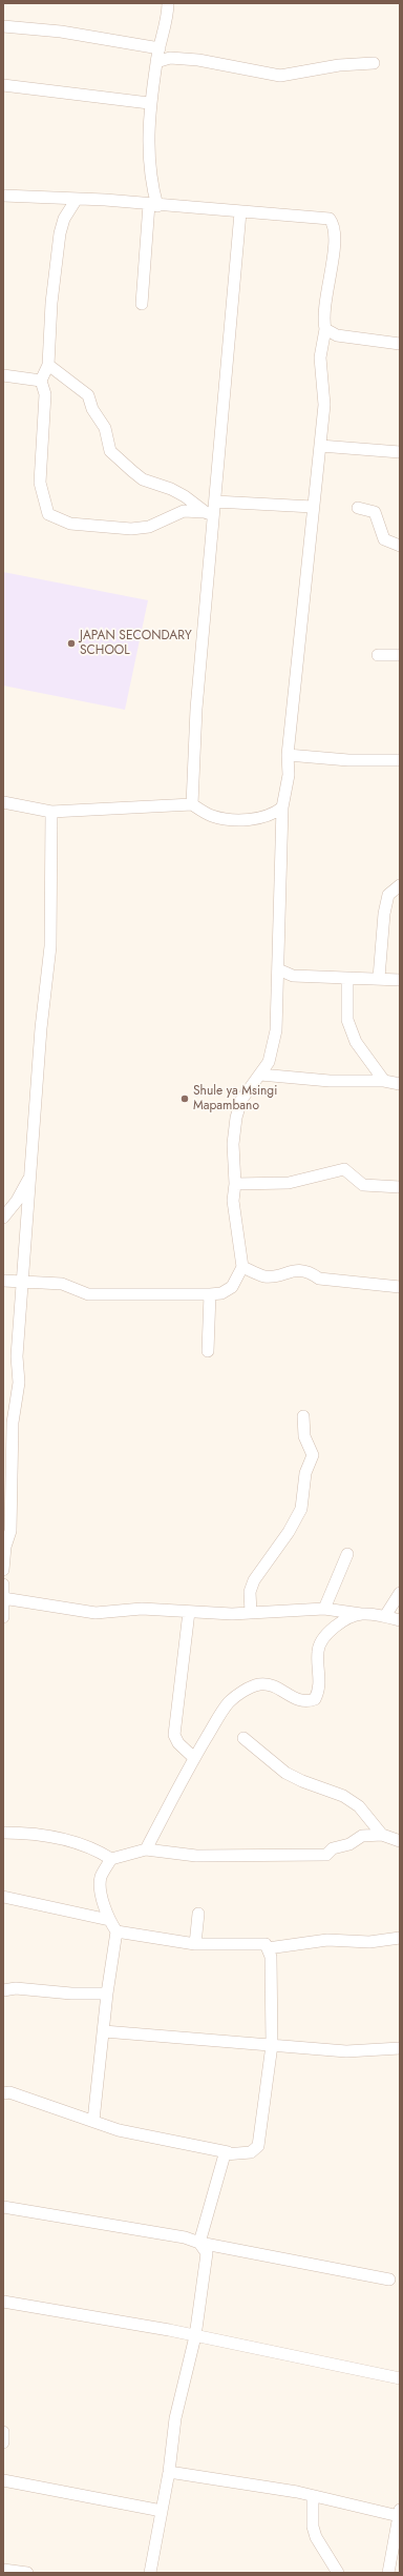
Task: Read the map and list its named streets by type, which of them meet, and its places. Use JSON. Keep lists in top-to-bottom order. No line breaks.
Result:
{"places":["JAPAN SECONDARY SCHOOL","Shule ya Msingi Mapambano"]}
